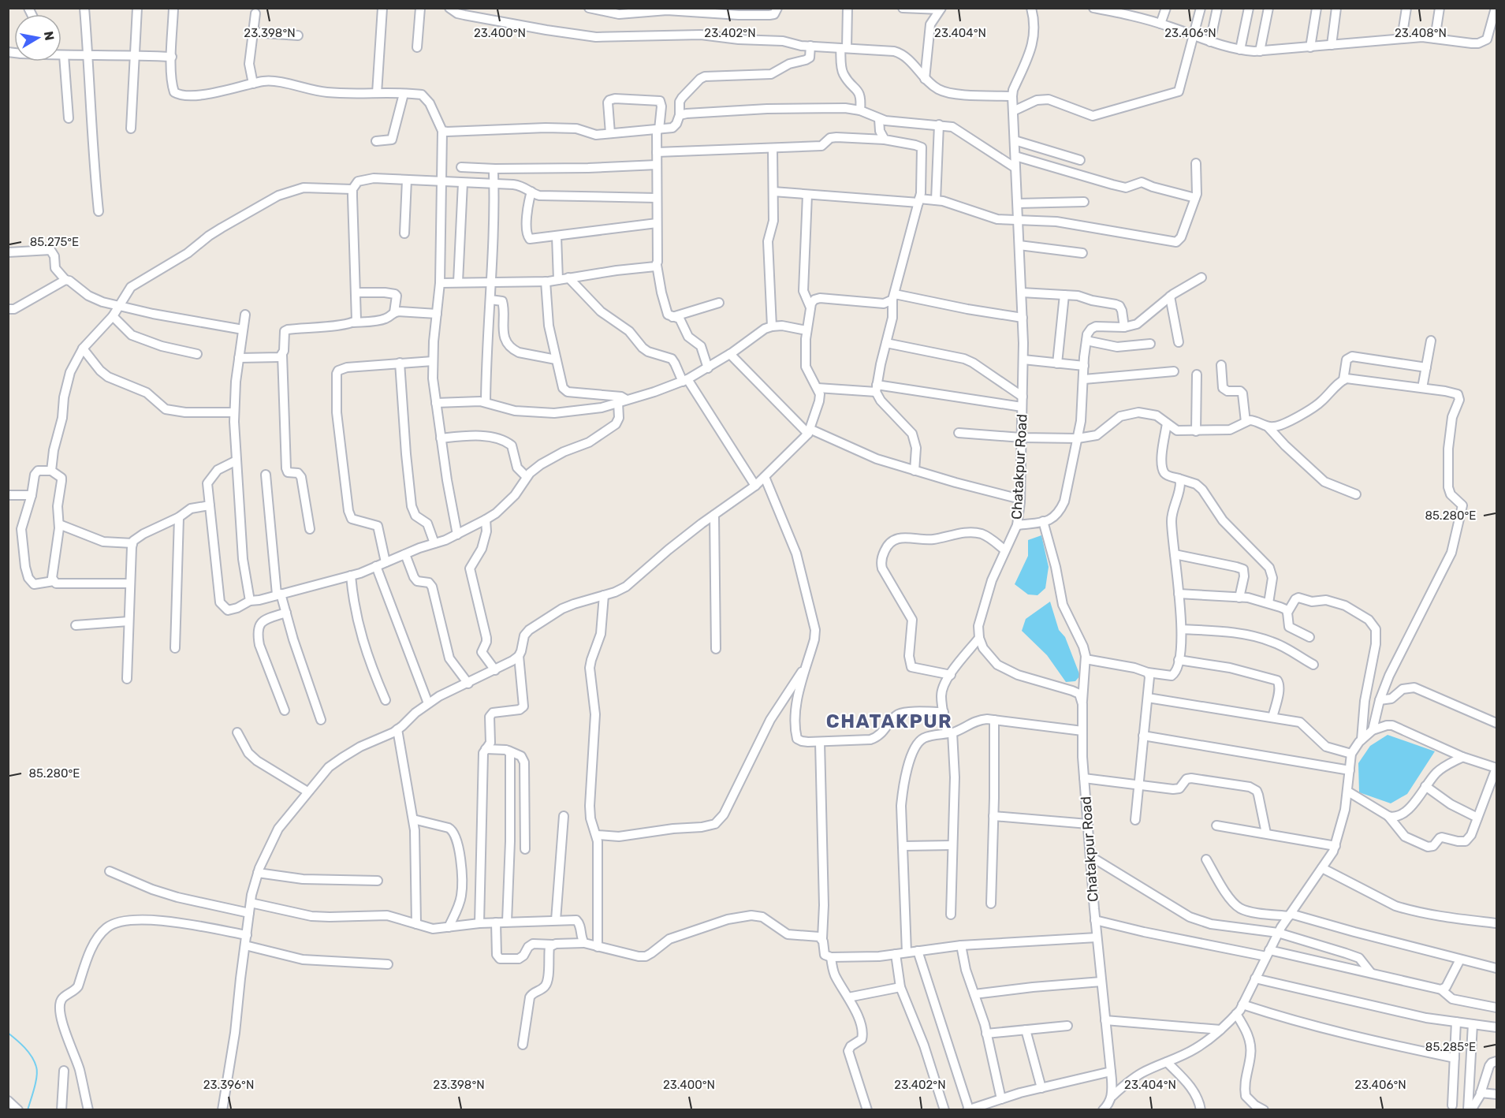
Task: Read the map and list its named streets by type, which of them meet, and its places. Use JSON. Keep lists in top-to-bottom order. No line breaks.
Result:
{"streets":{"street":["Chatakpur Road"]},"districts":["CHATAKPUR"],"north":"right","coordinates":["23.408°N","23.398°N","23.400°N","23.402°N","23.404°N","23.406°N","85.275°E","85.280°E","85.285°E","23.396°N"]}
